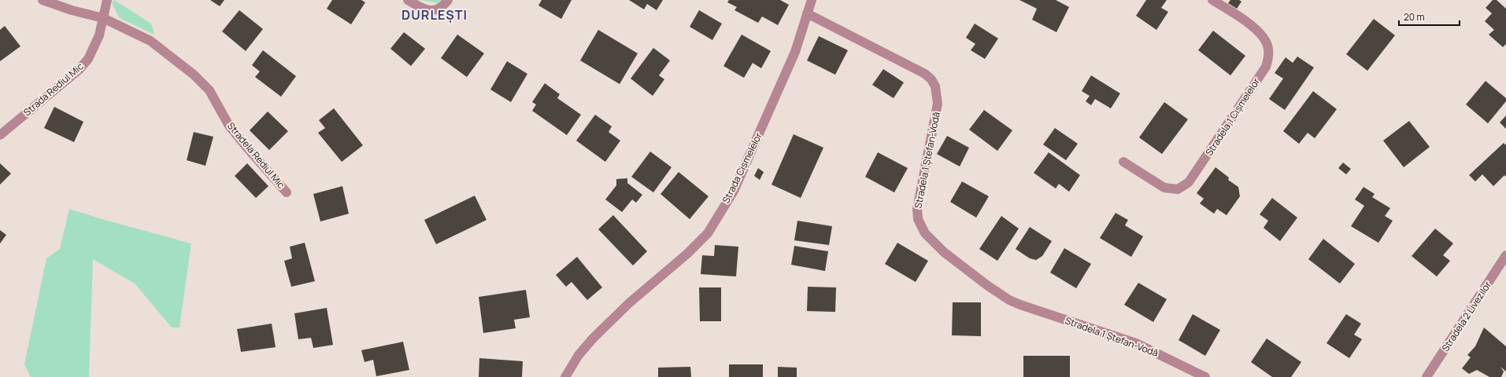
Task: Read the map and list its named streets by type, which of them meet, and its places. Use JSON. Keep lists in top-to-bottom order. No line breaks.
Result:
{"streets":{"street":["Strada Rediul Mic","Stradela 1 Cișmelelor","Stradela Rediul Mic","Stradela 1 Ștefan-Vodă","Strada Cișmelelor","Stradela 2 Livezilor"]},"crossings":[["Strada Rediul Mic","Stradela Rediul Mic"],["Stradela 1 Ștefan-Vodă","Strada Cișmelelor"]],"districts":["DURLEȘTI"],"scale_bar":"20 m"}
